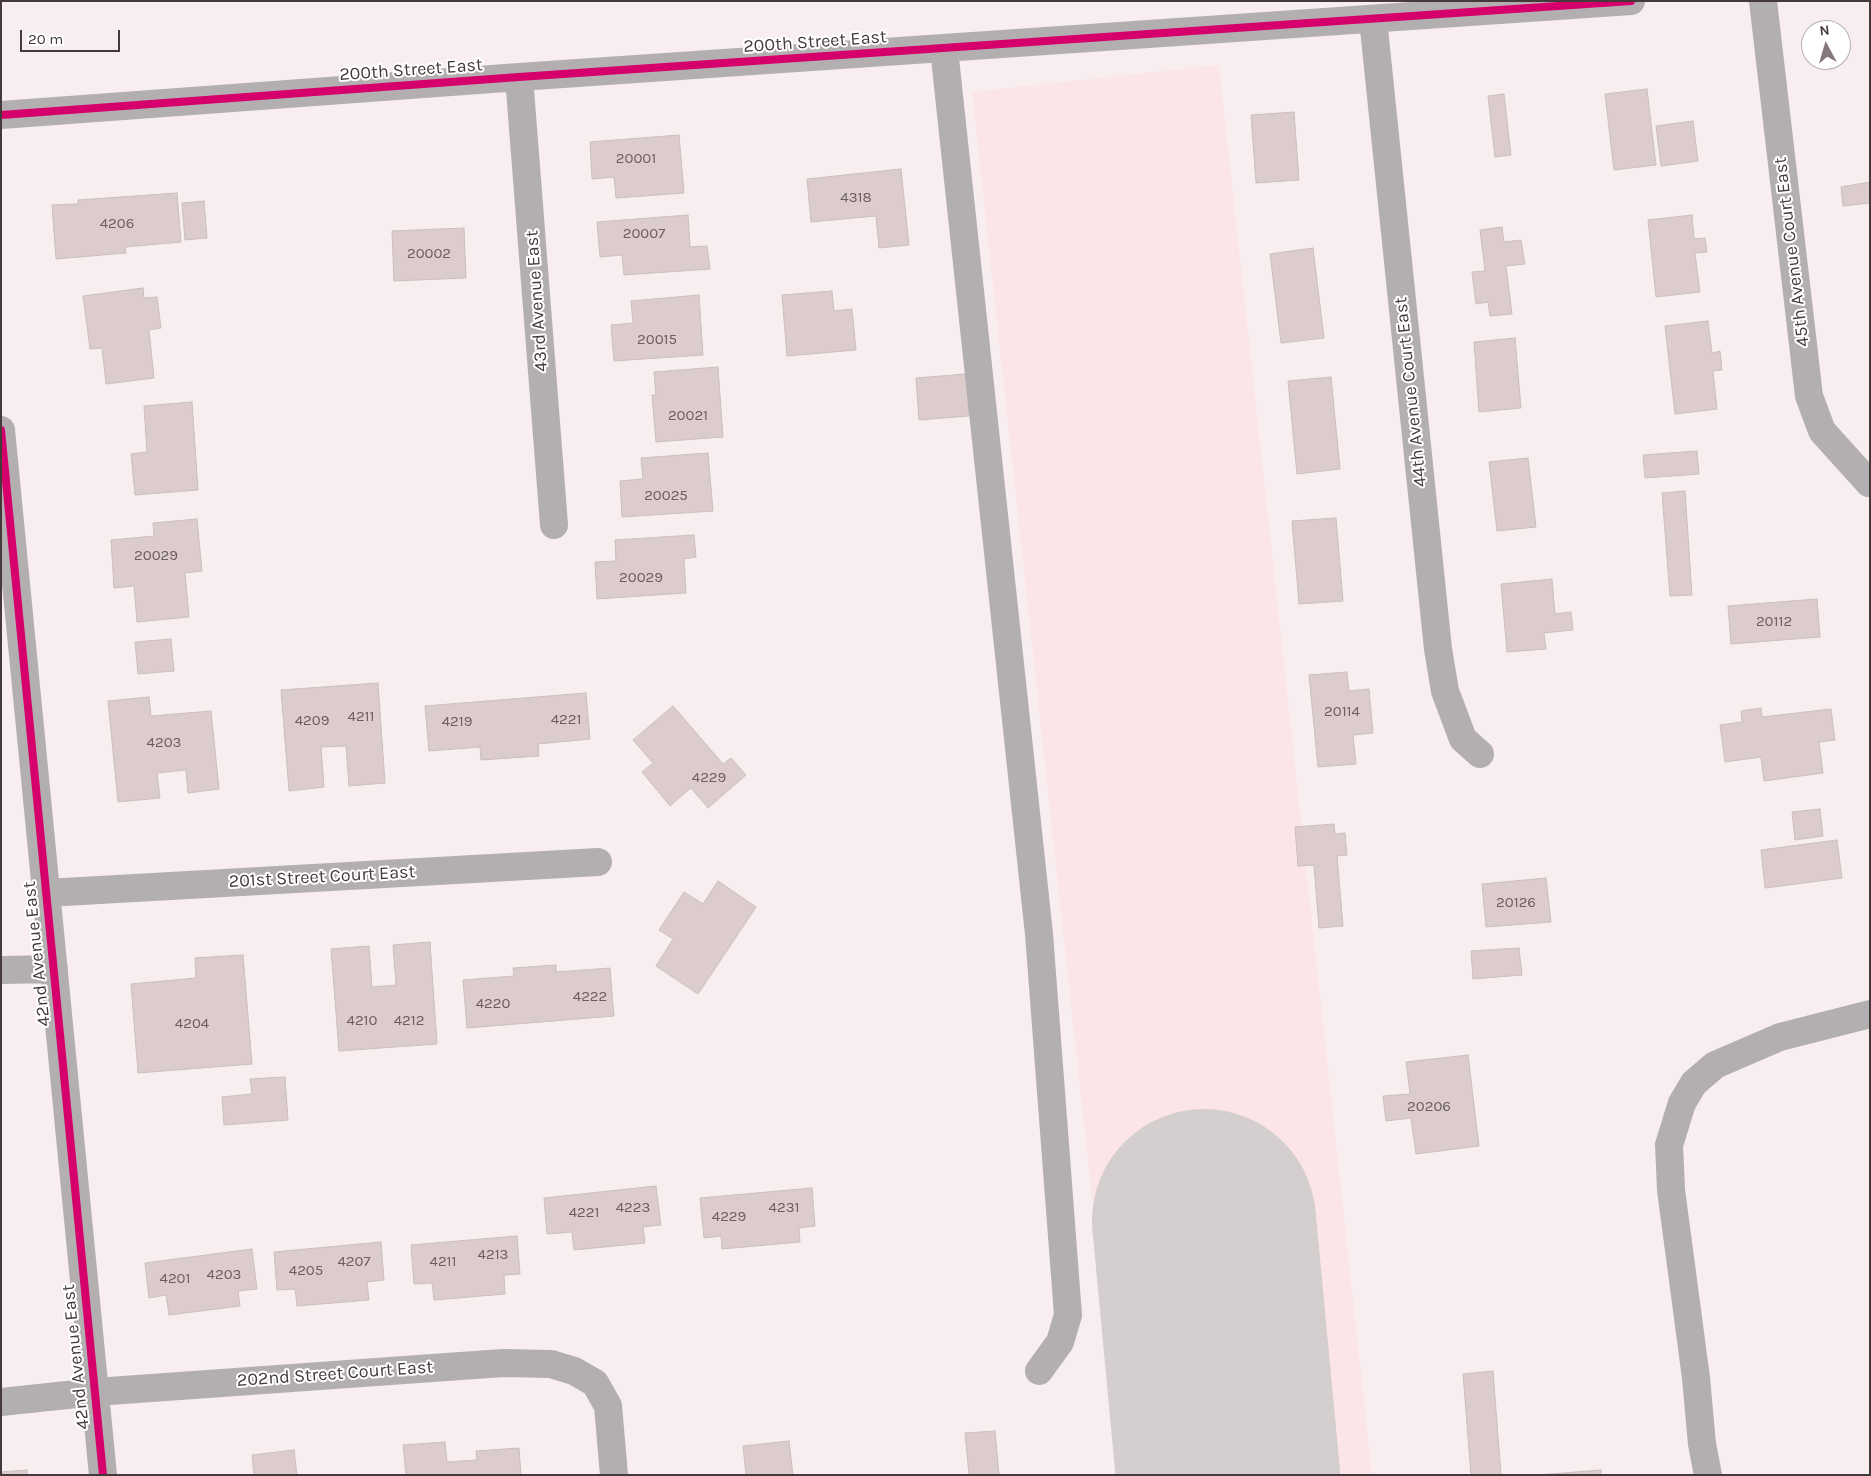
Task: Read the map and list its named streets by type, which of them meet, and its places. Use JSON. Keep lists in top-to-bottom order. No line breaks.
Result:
{"streets":{"street":["200th Street East","45th Avenue Court East","43rd Avenue East","44th Avenue Court East","201st Street Court East","42nd Avenue East","202nd Street Court East"]},"crossings":[["200th Street East","43rd Avenue East"],["200th Street East","44th Avenue Court East"],["201st Street Court East","42nd Avenue East"],["42nd Avenue East","202nd Street Court East"]],"house_numbers":["20001","4318","4206","20007","20002","20015","20021","20025","20029","20029","20112","20114","4211","4221","4209","4219","4203","4229","20126","4222","4220","4210","4212","4204","20206","4223","4231","4221","4229","4213","4207","4211","4205","4203","4201"],"scale_bar":"20 m","north":"top"}
